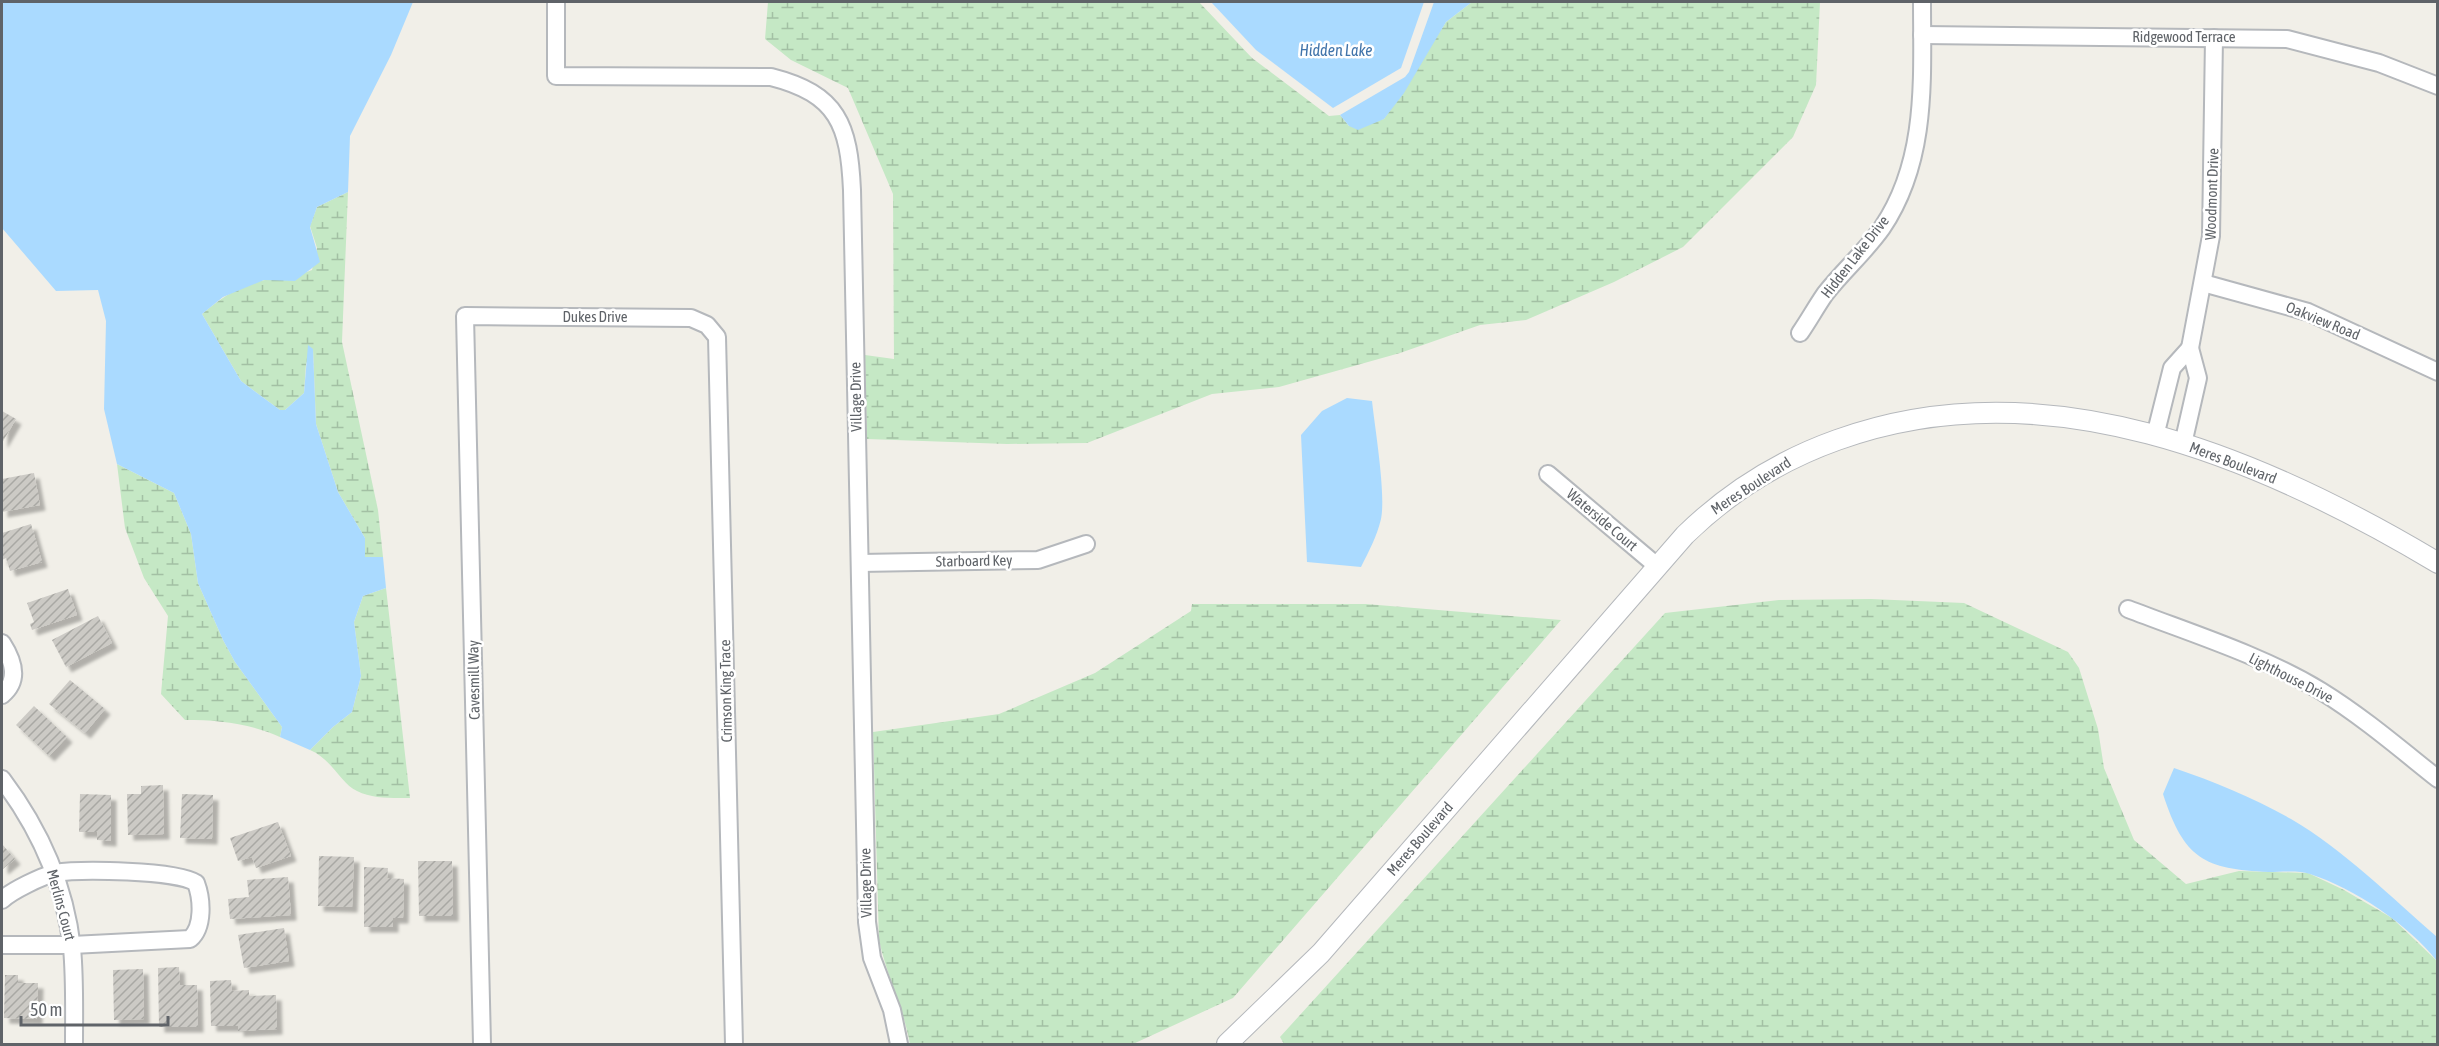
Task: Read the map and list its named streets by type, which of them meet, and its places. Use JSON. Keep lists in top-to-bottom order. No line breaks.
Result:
{"streets":{"street":["Ridgewood Terrace","Woodmont Drive","Hidden Lake Drive","Dukes Drive","Oakview Road","Village Drive","Meres Boulevard","Waterside Court","Starboard Key","Lighthouse Drive","Cavesmill Way","Crimson King Trace","Merlins Court"]},"crossings":[["Ridgewood Terrace","Woodmont Drive"],["Ridgewood Terrace","Hidden Lake Drive"],["Woodmont Drive","Oakview Road"],["Woodmont Drive","Meres Boulevard"],["Dukes Drive","Cavesmill Way"],["Dukes Drive","Crimson King Trace"],["Village Drive","Starboard Key"],["Meres Boulevard","Waterside Court"]],"water":["Hidden Lake"],"scale_bar":"50 m"}
